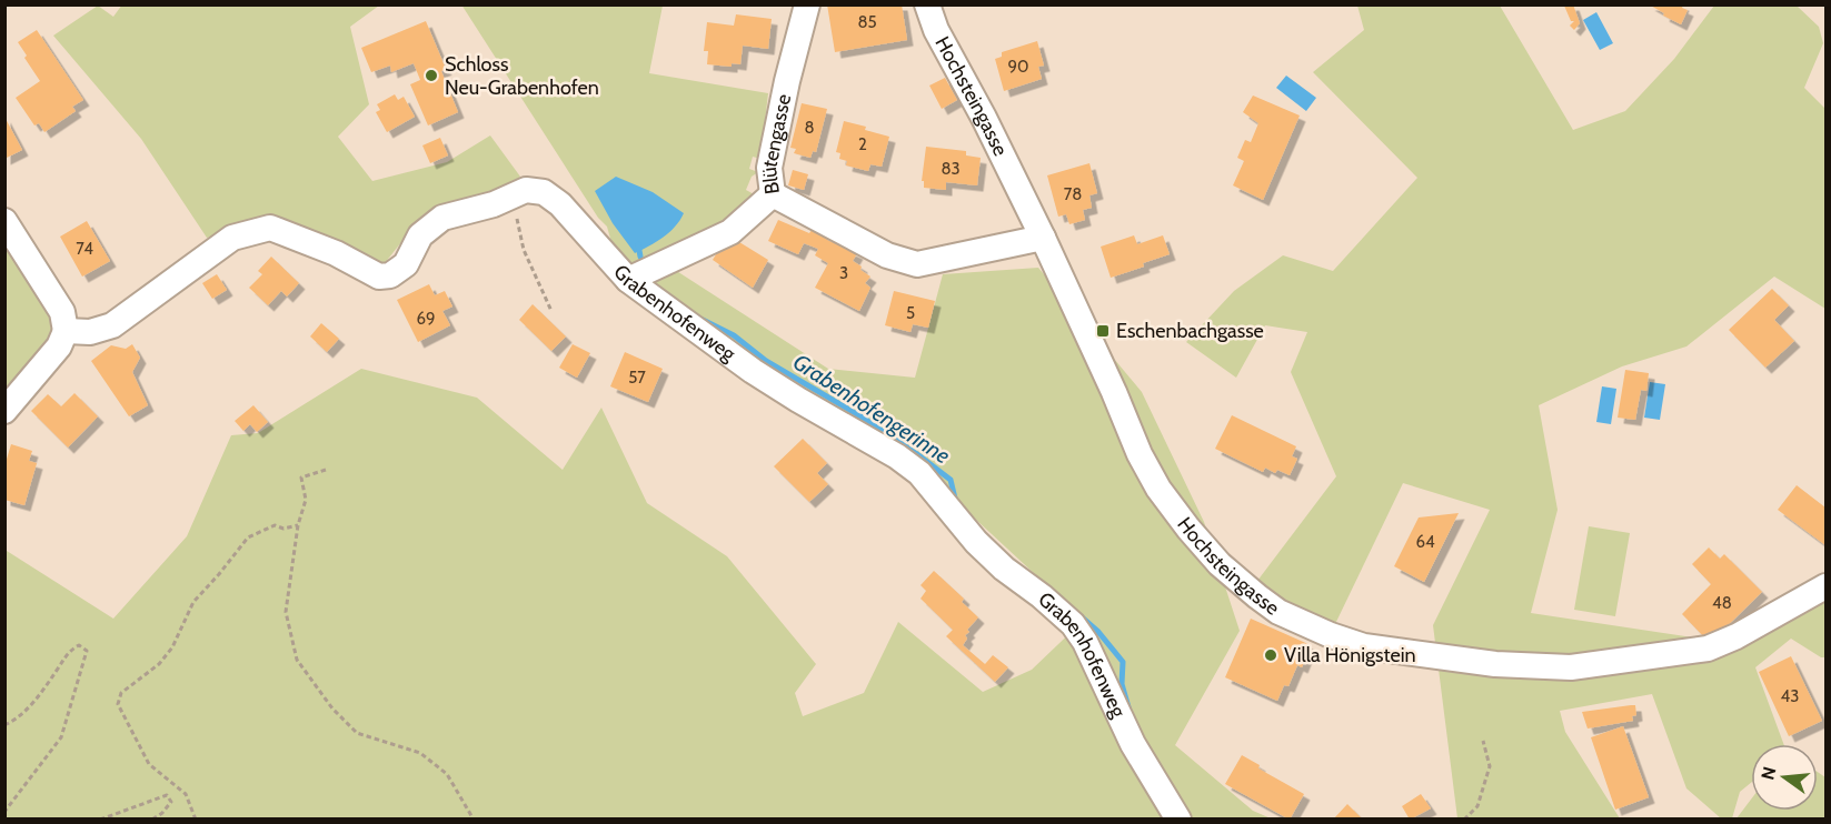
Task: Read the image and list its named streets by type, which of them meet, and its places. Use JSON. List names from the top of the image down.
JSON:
{
  "streets": {
    "street": ["Hochsteingasse", "Blütengasse", "Grabenhofenweg"]
  },
  "crossings": [
    ["Blütengasse", "Grabenhofenweg"]
  ],
  "water": ["Grabenhofengerinne"],
  "places": {
    "other": ["Schloss Neu-Grabenhofen", "Villa Hönigstein"],
    "transit": ["Eschenbachgasse"]
  },
  "house_numbers": [
    "85",
    "90",
    "8",
    "2",
    "83",
    "78",
    "74",
    "3",
    "5",
    "69",
    "57",
    "64",
    "48",
    "43"
  ],
  "north": "left"
}
